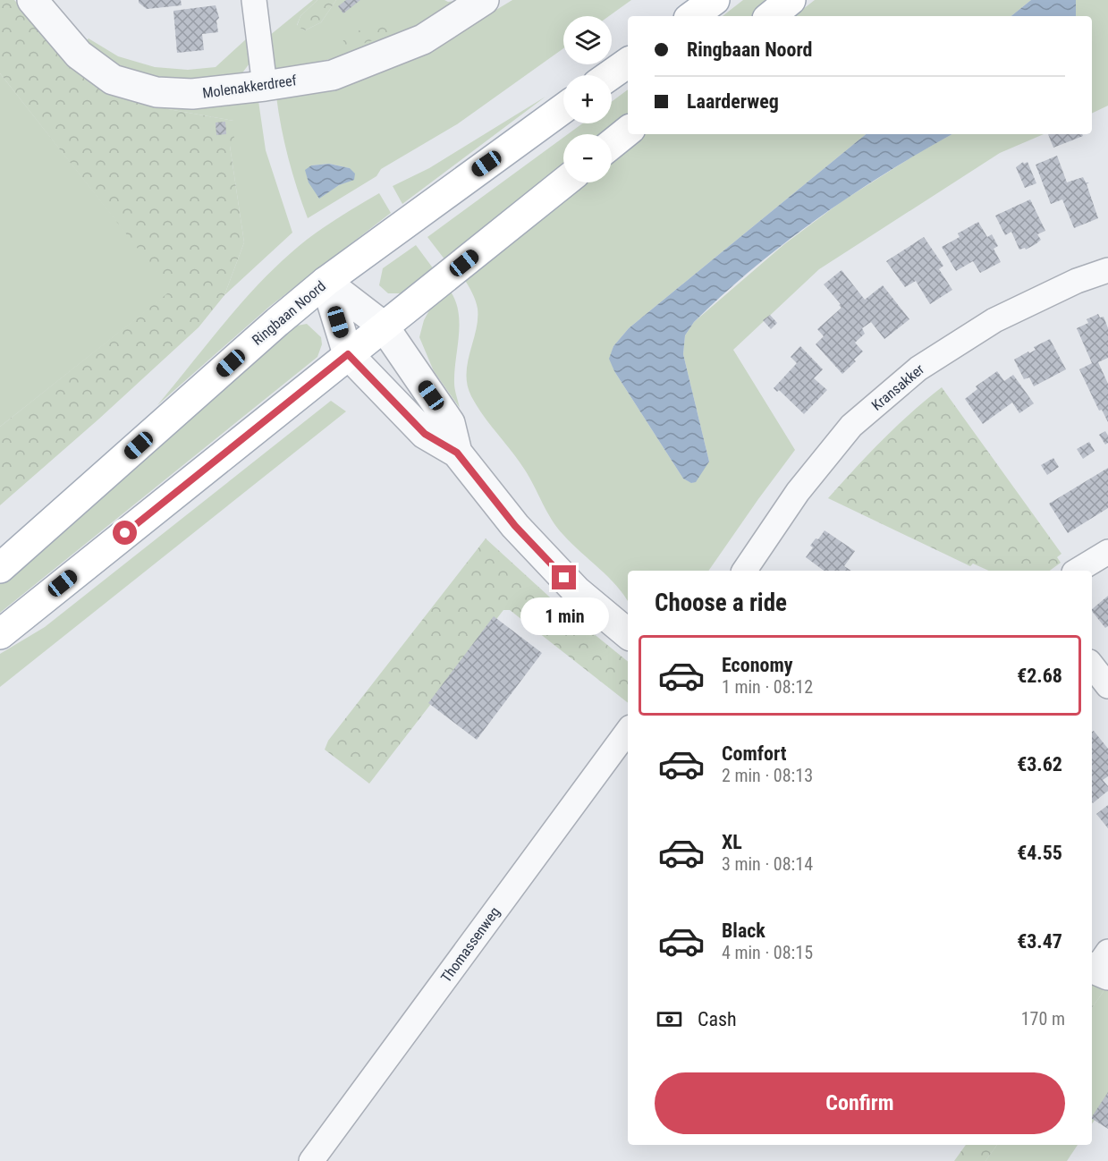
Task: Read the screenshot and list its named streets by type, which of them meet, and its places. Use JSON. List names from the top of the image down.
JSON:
{
  "streets": {
    "main road": ["Ringbaan Noord"],
    "street": ["Molenakkerdreef", "Kransakker", "Thomassenweg"]
  },
  "page": {
    "map_buttons": ["+", "−"],
    "banner": ["Ringbaan Noord", "Laarderweg"],
    "heading": "Choose a ride",
    "bubble": "1 min",
    "list": [
      {
        "name": "Economy",
        "note": "1 min · 08:12",
        "value": "€2.68"
      },
      {
        "name": "Comfort",
        "note": "2 min · 08:13",
        "value": "€3.62"
      },
      {
        "name": "XL",
        "note": "3 min · 08:14",
        "value": "€4.55"
      },
      {
        "name": "Black",
        "note": "4 min · 08:15",
        "value": "€3.47"
      }
    ],
    "pay": ["Cash", "170 m"],
    "buttons": "Confirm"
  }
}
